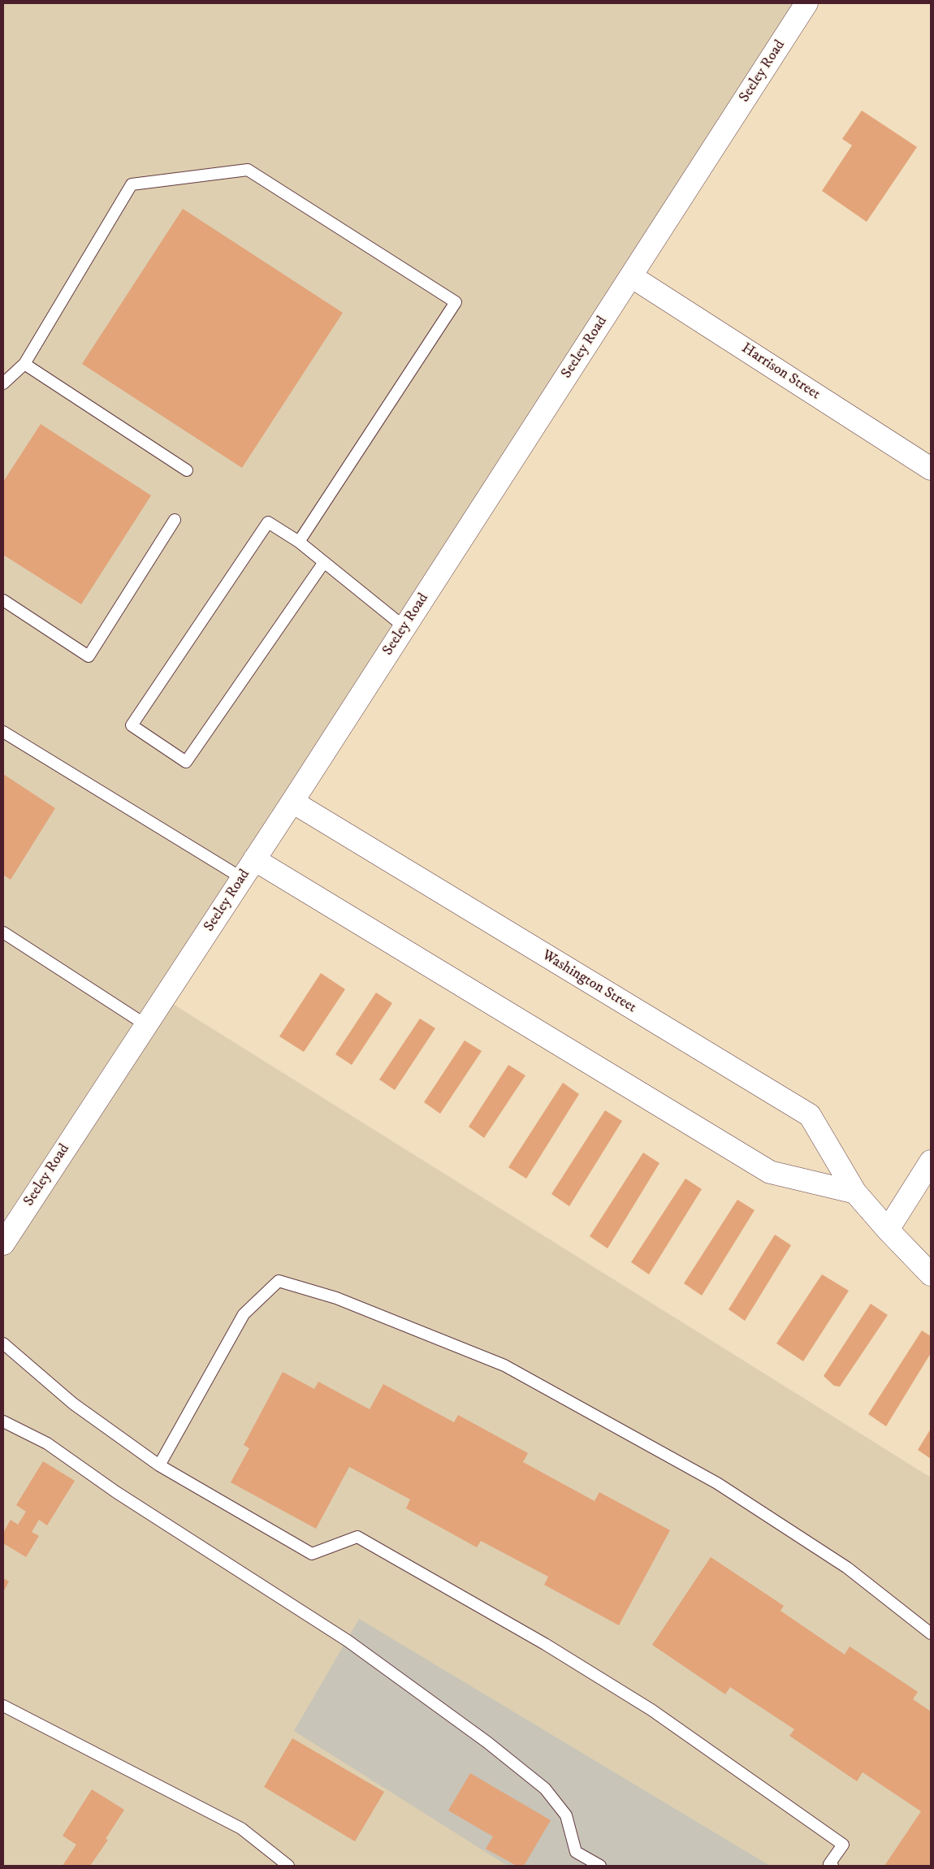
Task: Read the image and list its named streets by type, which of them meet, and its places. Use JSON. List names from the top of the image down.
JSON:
{
  "streets": {
    "street": ["Seeley Road", "Harrison Street", "Washington Street"]
  },
  "crossings": [
    ["Seeley Road", "Harrison Street"],
    ["Seeley Road", "Washington Street"]
  ]
}
